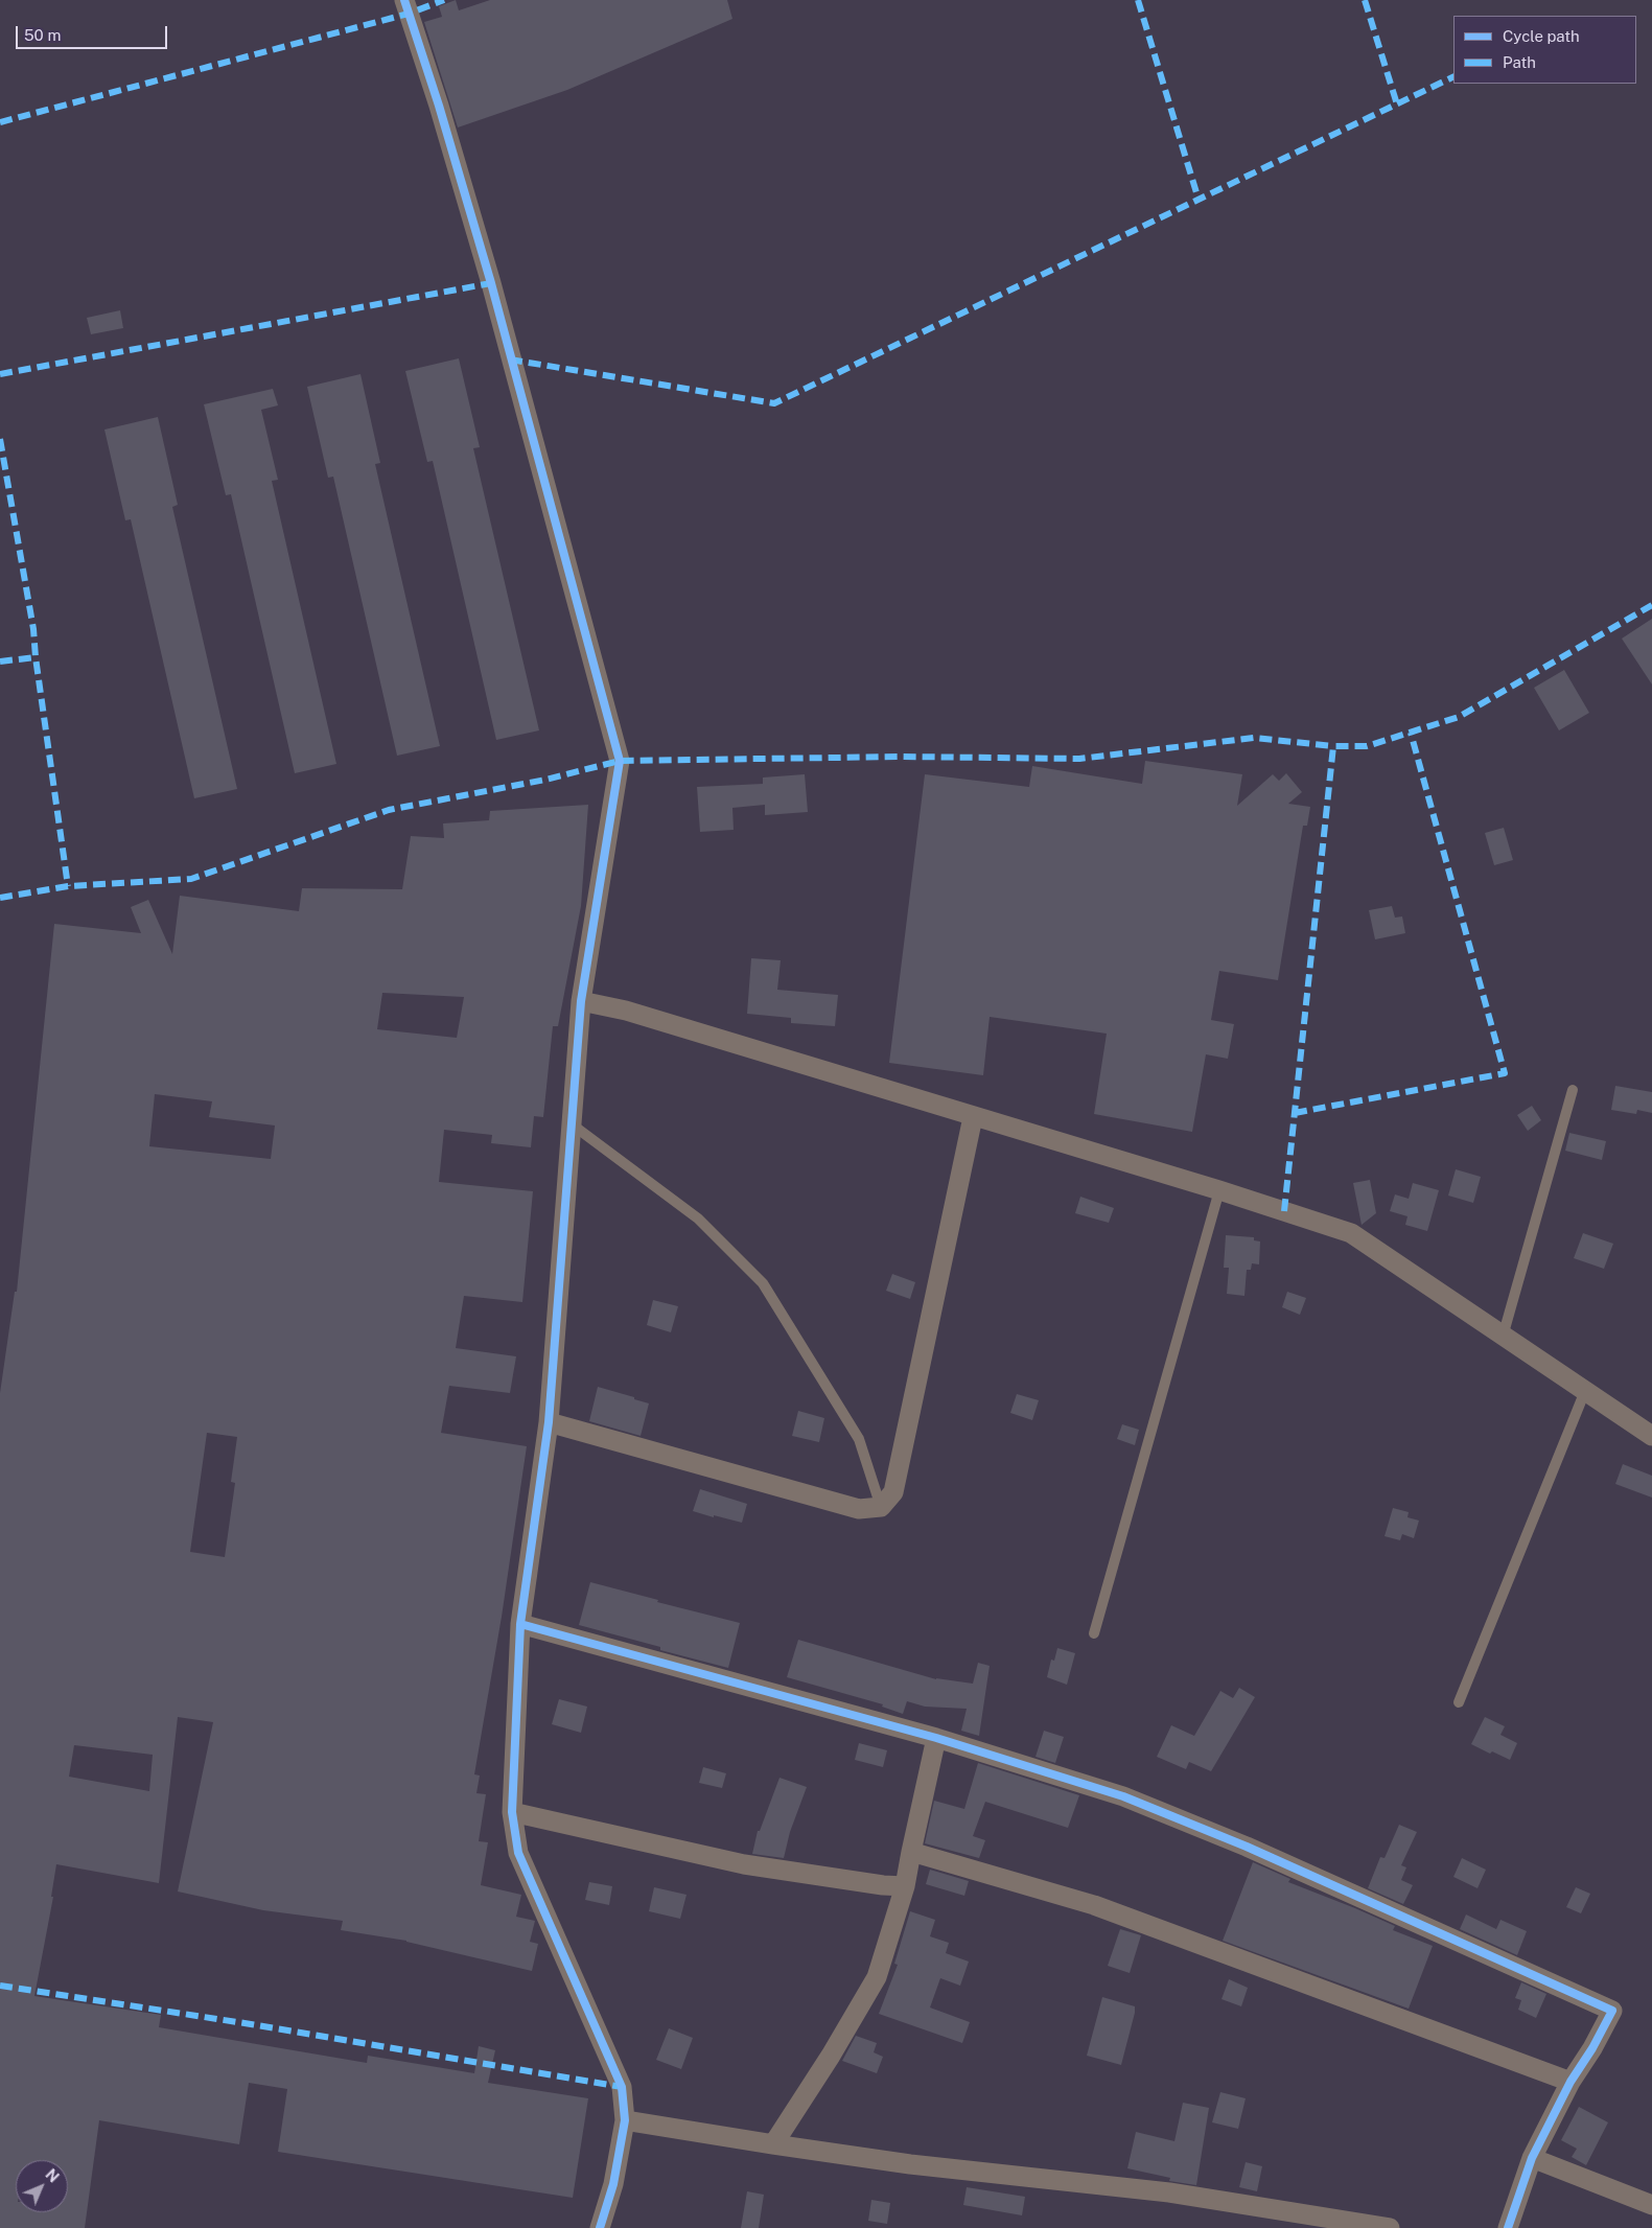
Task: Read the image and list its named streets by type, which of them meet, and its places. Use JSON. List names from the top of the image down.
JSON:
{
  "legend": ["Cycle path", "Path"],
  "scale_bar": "50 m",
  "north": "top right"
}
